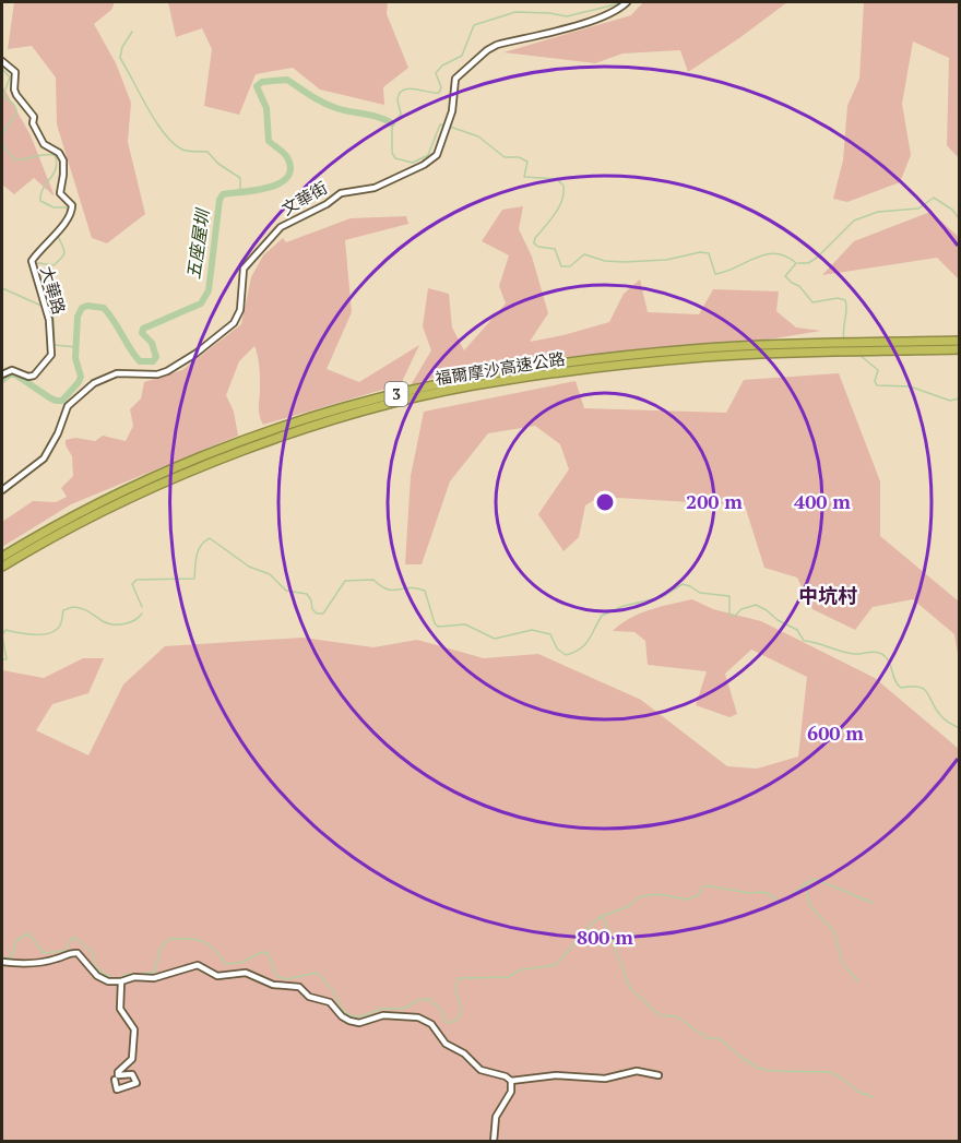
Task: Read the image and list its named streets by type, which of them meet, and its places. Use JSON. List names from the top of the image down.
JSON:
{
  "streets": {
    "highway": ["福爾摩沙高速公路", "3"],
    "street": ["文華街", "大華路"]
  },
  "districts": ["中坑村"],
  "water": ["五座屋圳"],
  "rings": [
    "200 m",
    "400 m",
    "600 m",
    "800 m"
  ]
}
